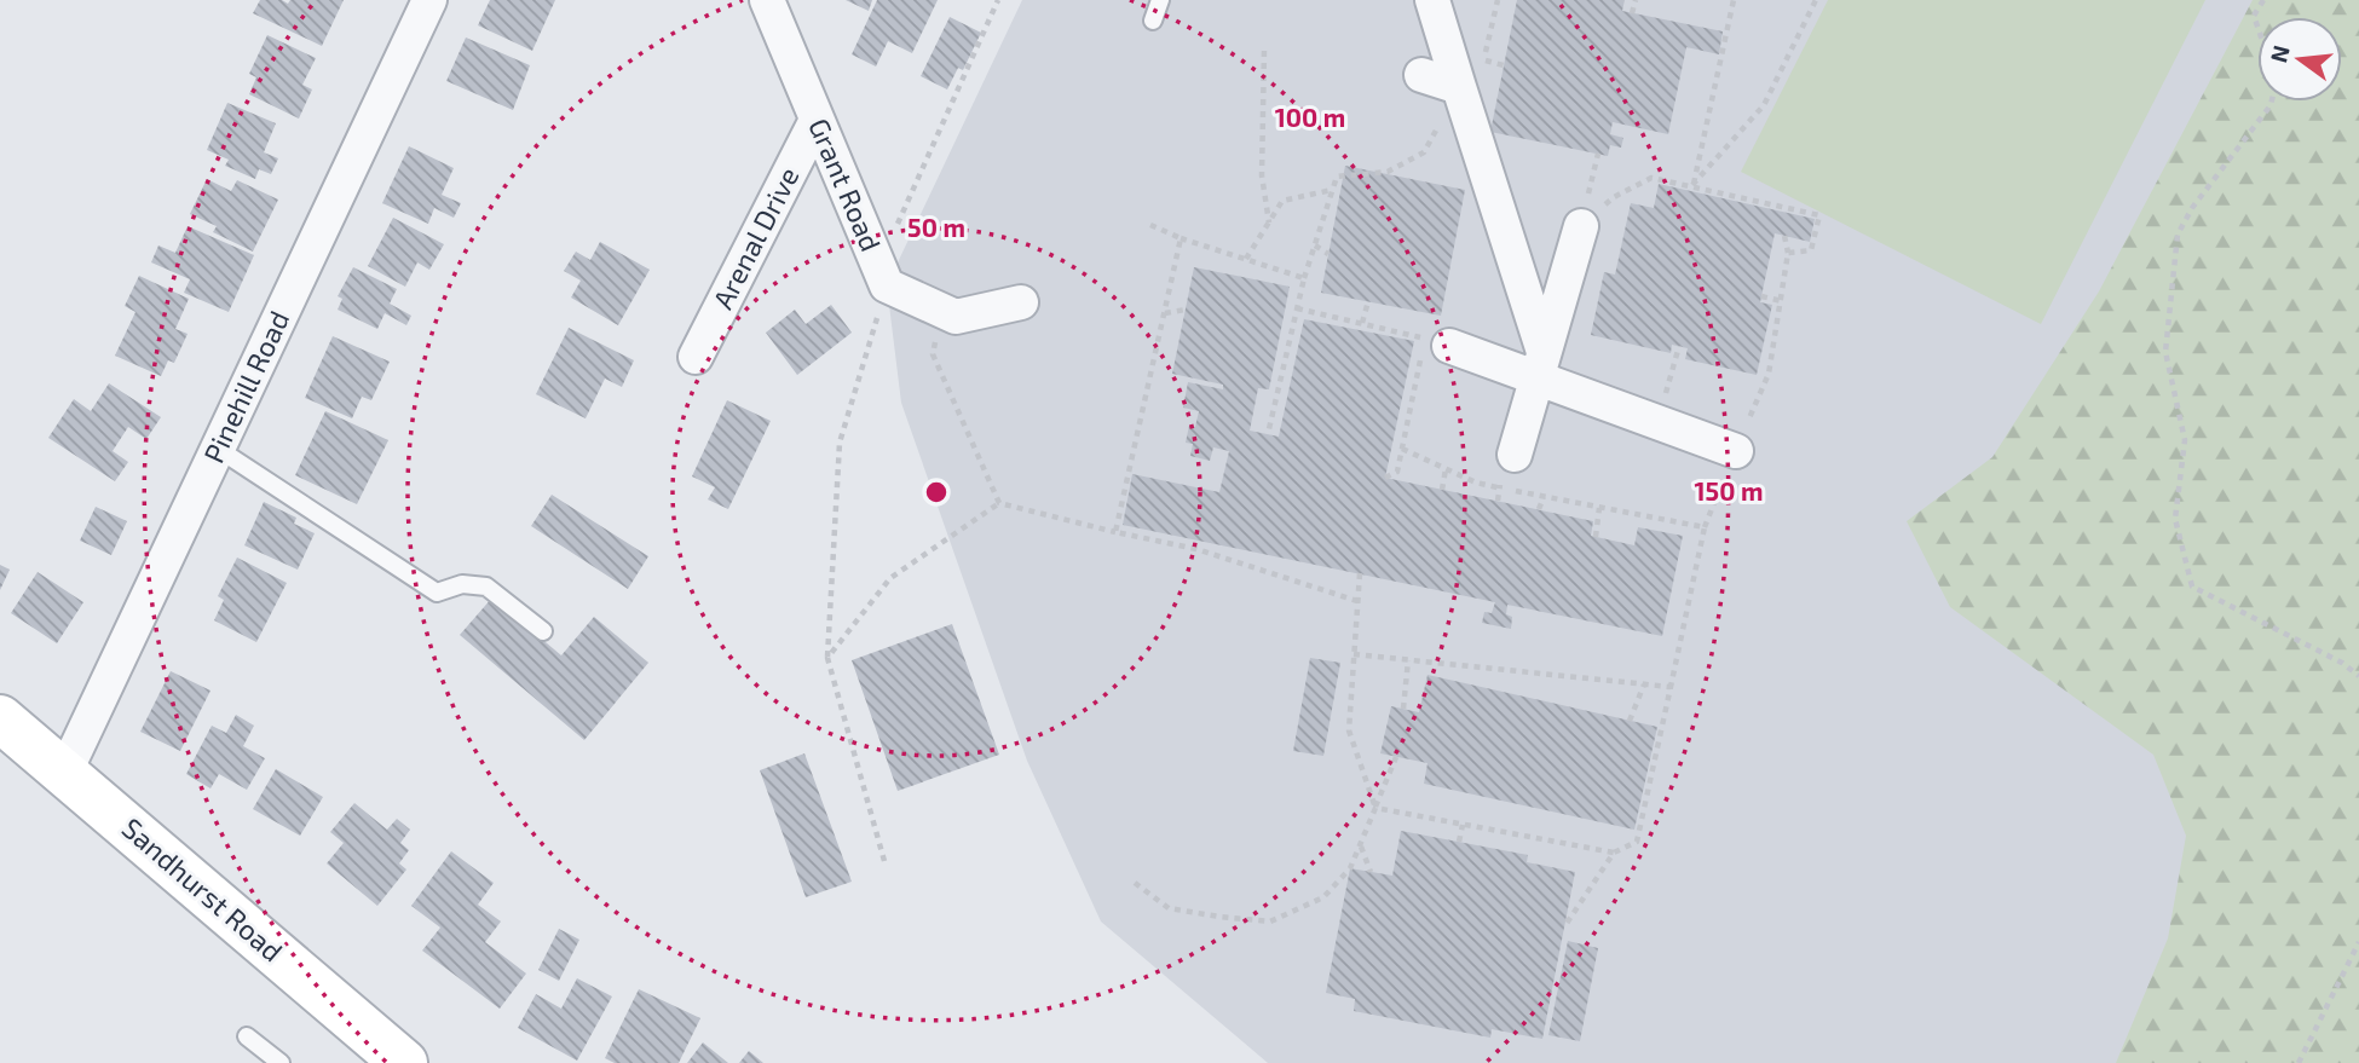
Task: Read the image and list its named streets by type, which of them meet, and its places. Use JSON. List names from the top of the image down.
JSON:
{
  "streets": {
    "street": [
      "Grant Road",
      "Arenal Drive",
      "Pinehill Road",
      "Sandhurst Road"
    ]
  },
  "crossings": [
    ["Grant Road", "Arenal Drive"],
    ["Pinehill Road", "Sandhurst Road"]
  ],
  "north": "left",
  "rings": ["100 m", "50 m", "150 m"]
}
